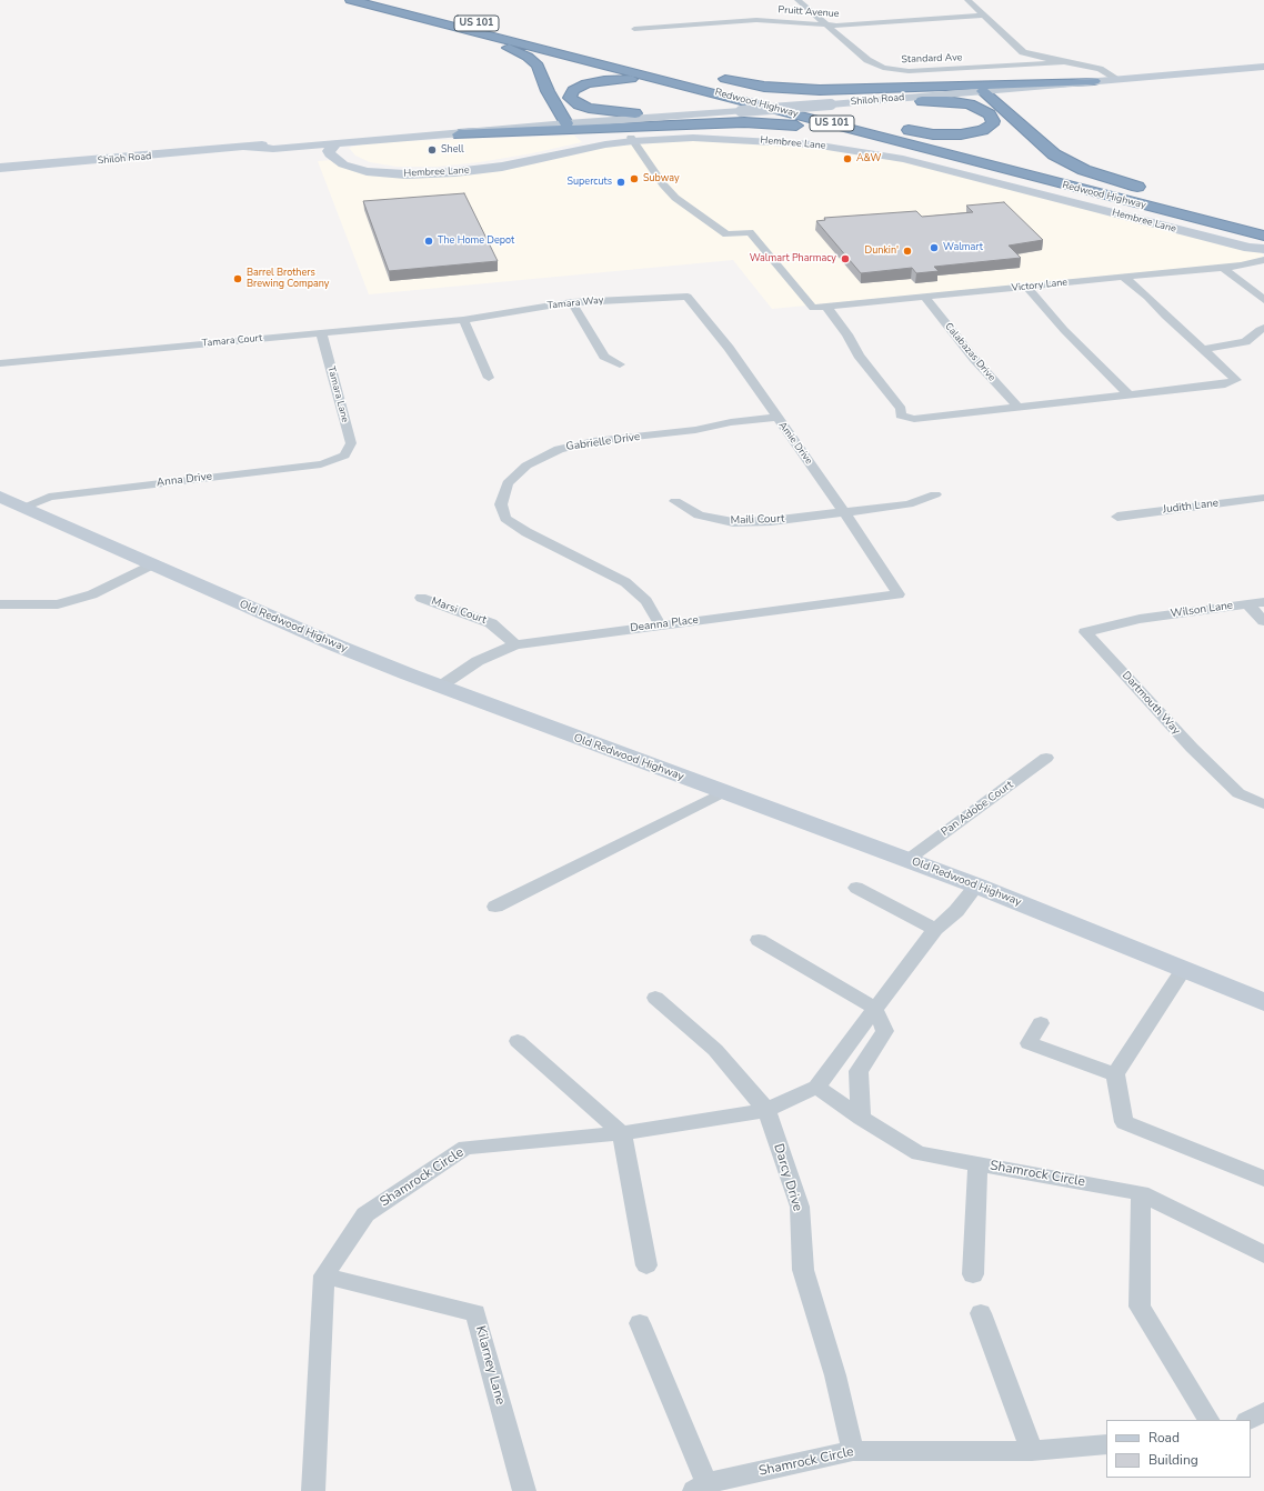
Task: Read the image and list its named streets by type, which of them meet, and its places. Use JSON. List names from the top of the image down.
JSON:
{
  "streets": {
    "highway": ["US 101", "Redwood Highway"],
    "main road": ["Shiloh Road", "Hembree Lane", "Old Redwood Highway"],
    "street": [
      "Pruitt Avenue",
      "Standard Ave",
      "Victory Lane",
      "Tamara Way",
      "Tamara Court",
      "Calabazas Drive",
      "Tamara Lane",
      "Gabrielle Drive",
      "Amie Drive",
      "Anna Drive",
      "Judith Lane",
      "Maili Court",
      "Wilson Lane",
      "Marsi Court",
      "Deanna Place",
      "Dartmouth Way",
      "Pan Adobe Court",
      "Shamrock Circle",
      "Darcy Drive",
      "Kilarney Lane"
    ]
  },
  "crossings": [
    ["Pruitt Avenue", "Standard Ave"],
    ["Shiloh Road", "Redwood Highway"],
    ["Shiloh Road", "Hembree Lane"],
    ["Redwood Highway", "Hembree Lane"],
    ["Redwood Highway", "Victory Lane"],
    ["Hembree Lane", "Victory Lane"],
    ["Victory Lane", "Calabazas Drive"],
    ["Tamara Way", "Tamara Court"],
    ["Tamara Way", "Amie Drive"],
    ["Tamara Court", "Tamara Lane"],
    ["Tamara Lane", "Anna Drive"],
    ["Gabrielle Drive", "Amie Drive"],
    ["Gabrielle Drive", "Deanna Place"],
    ["Amie Drive", "Maili Court"],
    ["Amie Drive", "Deanna Place"],
    ["Anna Drive", "Old Redwood Highway"],
    ["Wilson Lane", "Dartmouth Way"],
    ["Marsi Court", "Deanna Place"],
    ["Deanna Place", "Old Redwood Highway"],
    ["Old Redwood Highway", "Pan Adobe Court"],
    ["Old Redwood Highway", "Shamrock Circle"],
    ["Shamrock Circle", "Darcy Drive"],
    ["Shamrock Circle", "Kilarney Lane"]
  ],
  "places": [
    "Shell",
    "A&W",
    "Subway",
    "Supercuts",
    "The Home Depot",
    "Walmart",
    "Dunkin'",
    "Walmart Pharmacy",
    "Barrel Brothers Brewing Company"
  ],
  "legend": ["Road", "Building"]
}
